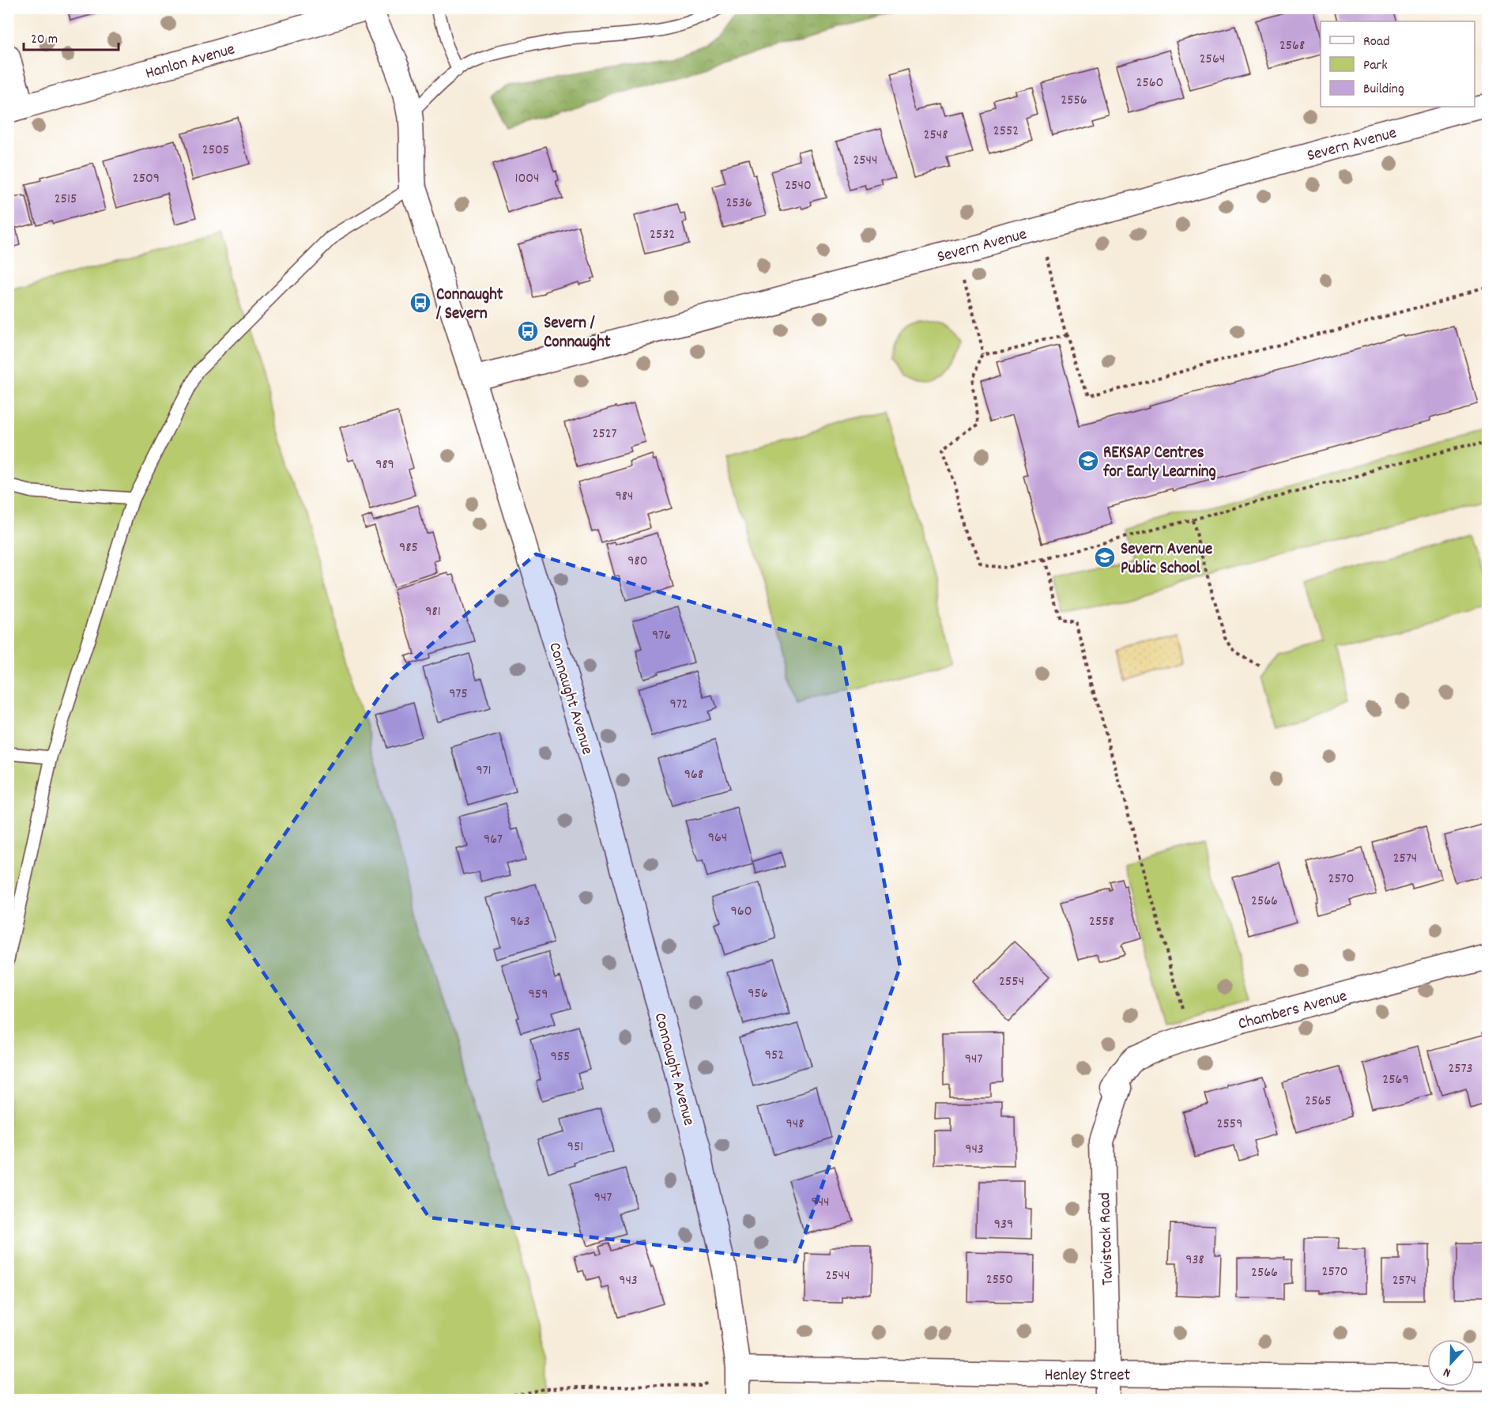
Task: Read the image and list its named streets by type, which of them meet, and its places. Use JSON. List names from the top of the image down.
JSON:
{
  "streets": {
    "street": [
      "Hanlon Avenue",
      "Severn Avenue",
      "Connaught Avenue",
      "Chambers Avenue",
      "Tavistock Road",
      "Henley Street"
    ]
  },
  "crossings": [
    ["Hanlon Avenue", "Connaught Avenue"],
    ["Severn Avenue", "Connaught Avenue"],
    ["Connaught Avenue", "Henley Street"],
    ["Chambers Avenue", "Tavistock Road"],
    ["Tavistock Road", "Henley Street"]
  ],
  "places": {
    "bus stop": ["Connaught / Severn", "Severn / Connaught"],
    "school or university": ["REKSAP Centres for Early Learning", "Severn Avenue Public School"]
  },
  "house_numbers": [
    "2568",
    "2564",
    "2560",
    "2556",
    "2552",
    "2548",
    "2505",
    "2544",
    "2509",
    "1004",
    "2540",
    "2515",
    "2536",
    "2532",
    "2527",
    "989",
    "984",
    "985",
    "980",
    "981",
    "976",
    "975",
    "972",
    "971",
    "968",
    "964",
    "967",
    "2574",
    "2570",
    "2566",
    "960",
    "963",
    "2558",
    "2554",
    "956",
    "959",
    "952",
    "955",
    "947",
    "2573",
    "2569",
    "2565",
    "948",
    "2559",
    "951",
    "943",
    "947",
    "944",
    "939",
    "938",
    "2570",
    "2566",
    "2544",
    "2550",
    "943",
    "2574"
  ],
  "legend": ["Road", "Park", "Building"],
  "scale_bar": "20 m",
  "north": "bottom"
}
